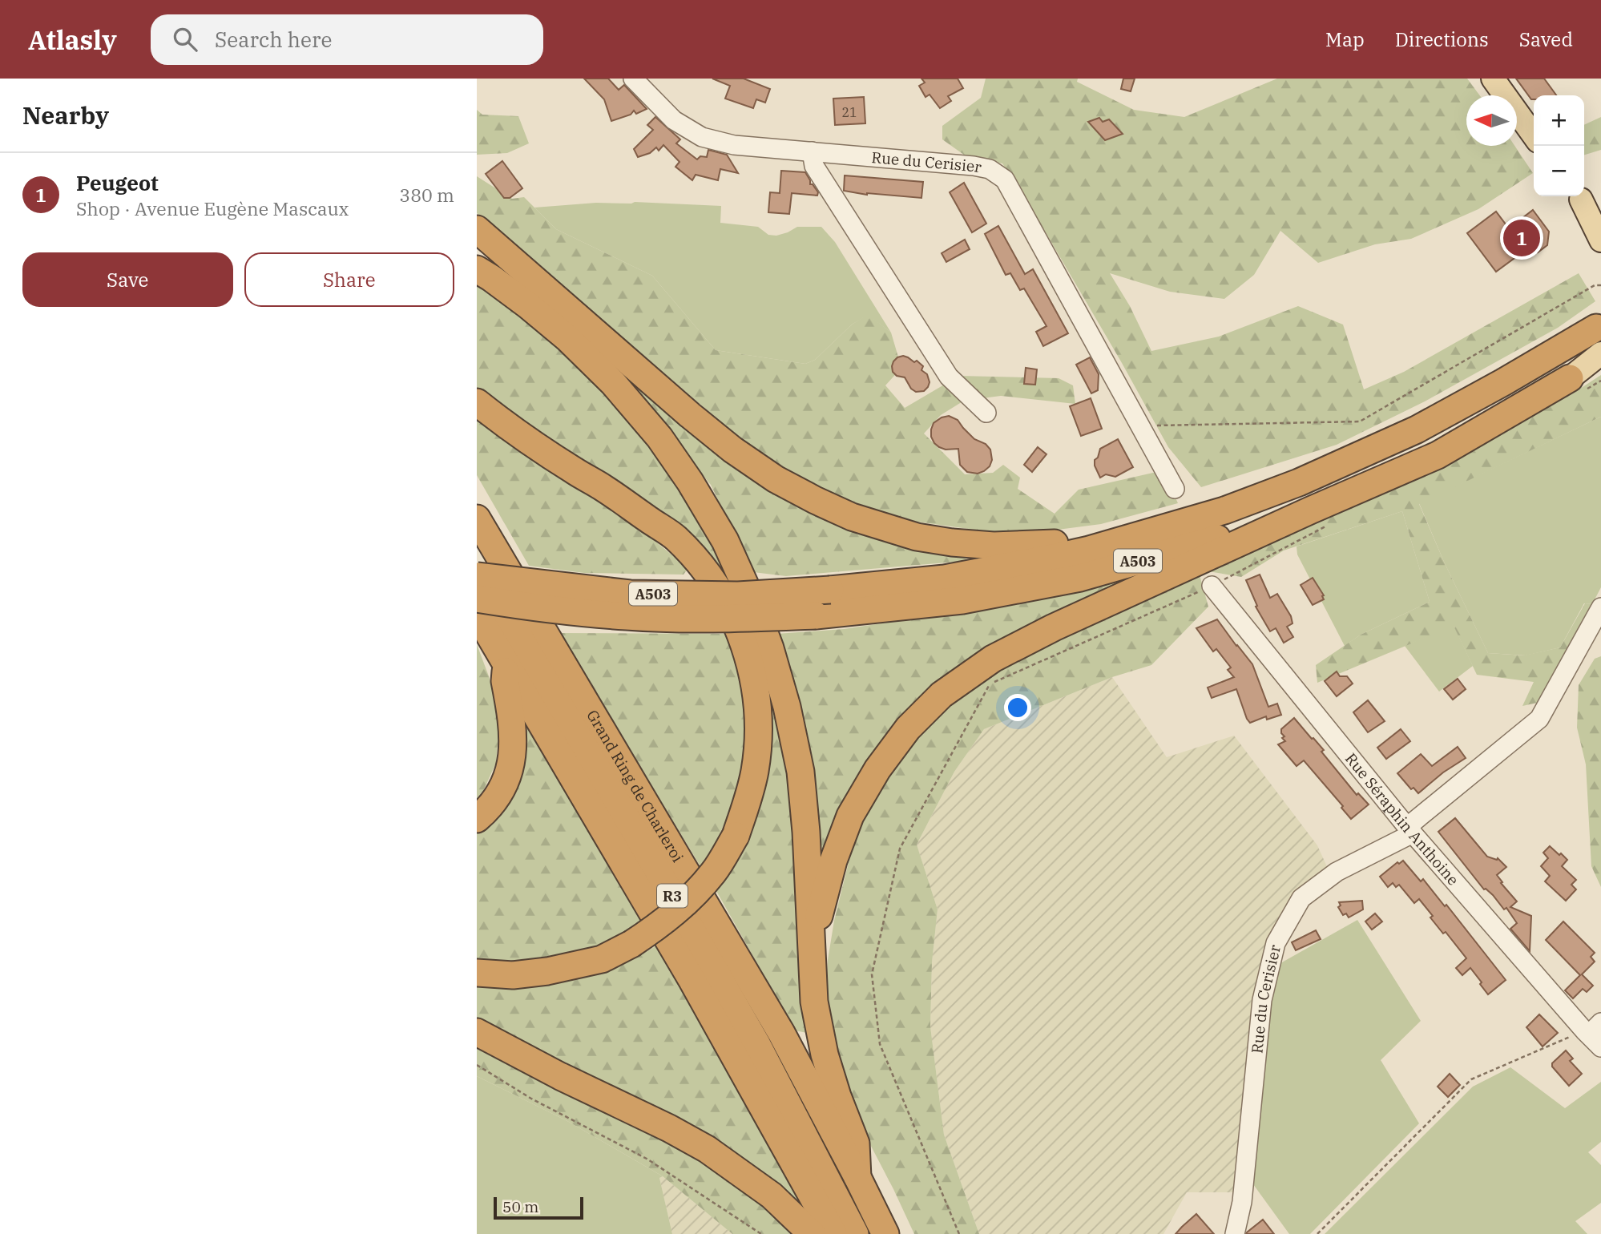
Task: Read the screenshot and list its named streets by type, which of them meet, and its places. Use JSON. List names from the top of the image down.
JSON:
{
  "streets": {
    "highway": ["A503", "Grand Ring de Charleroi", "R3"],
    "street": ["Rue du Cerisier", "Rue Séraphin Anthoine"]
  },
  "crossings": [
    ["Rue du Cerisier", "Rue Séraphin Anthoine"]
  ],
  "house_numbers": ["21"],
  "scale_bar": "50 m",
  "north": "left",
  "page": {
    "header": "Atlasly",
    "search": "Search here",
    "nav": ["Map", "Directions", "Saved"],
    "heading": "Nearby",
    "map_buttons": ["+", "−"],
    "list": [
      {
        "mark": "1",
        "name": "Peugeot",
        "note": "Shop · Avenue Eugène Mascaux",
        "value": "380 m"
      }
    ],
    "pins": "1",
    "buttons": ["Save", "Share"],
    "scale": "50 m"
  }
}
